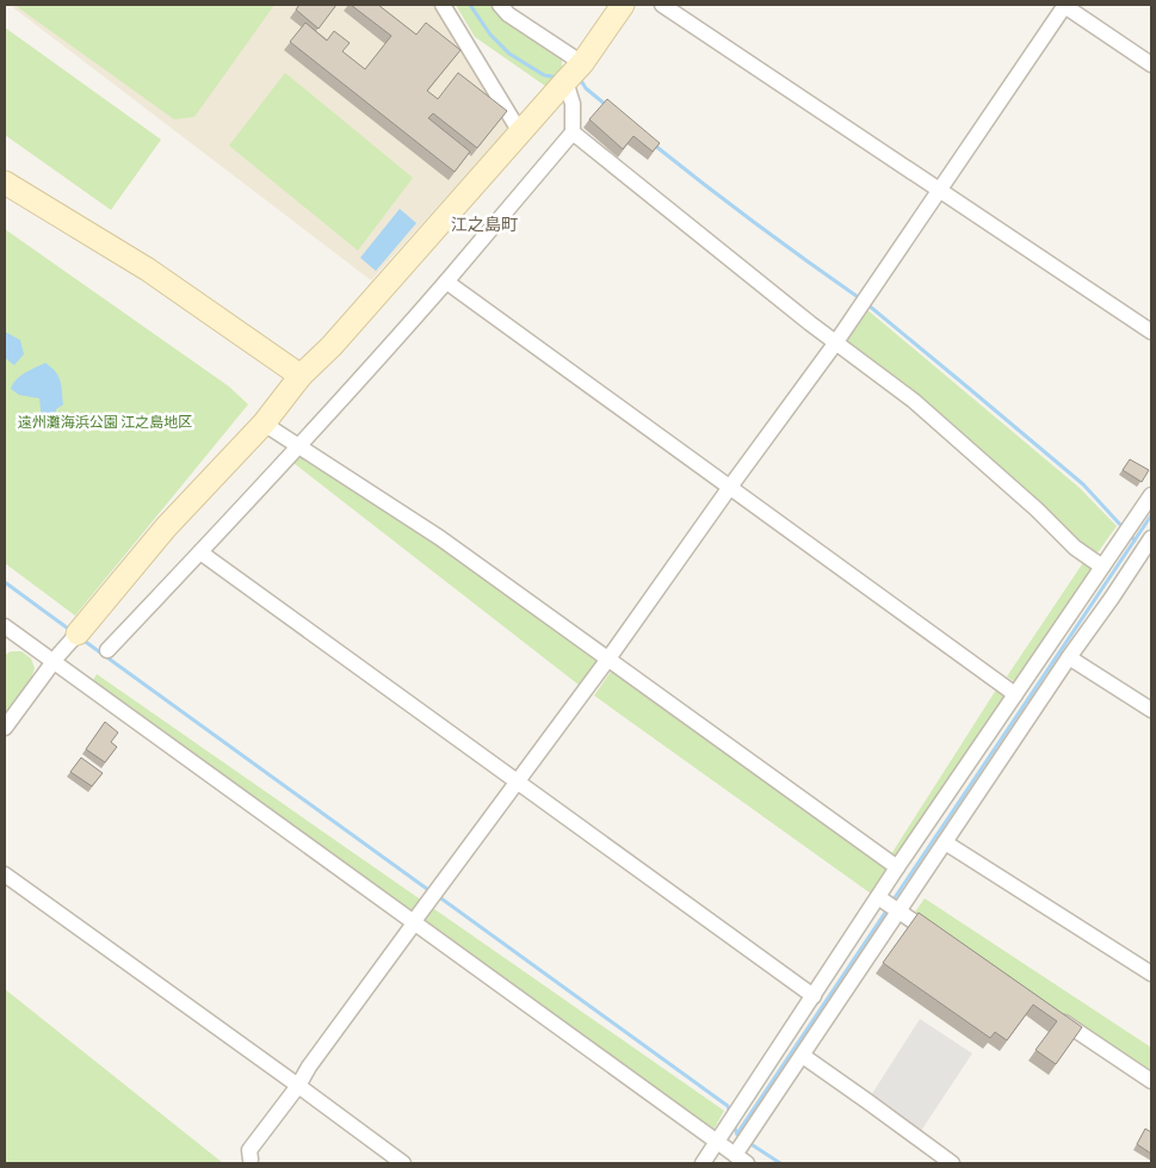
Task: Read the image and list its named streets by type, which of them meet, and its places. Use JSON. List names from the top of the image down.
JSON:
{
  "districts": ["江之島町"],
  "parks": ["遠州灘海浜公園 江之島地区"]
}
